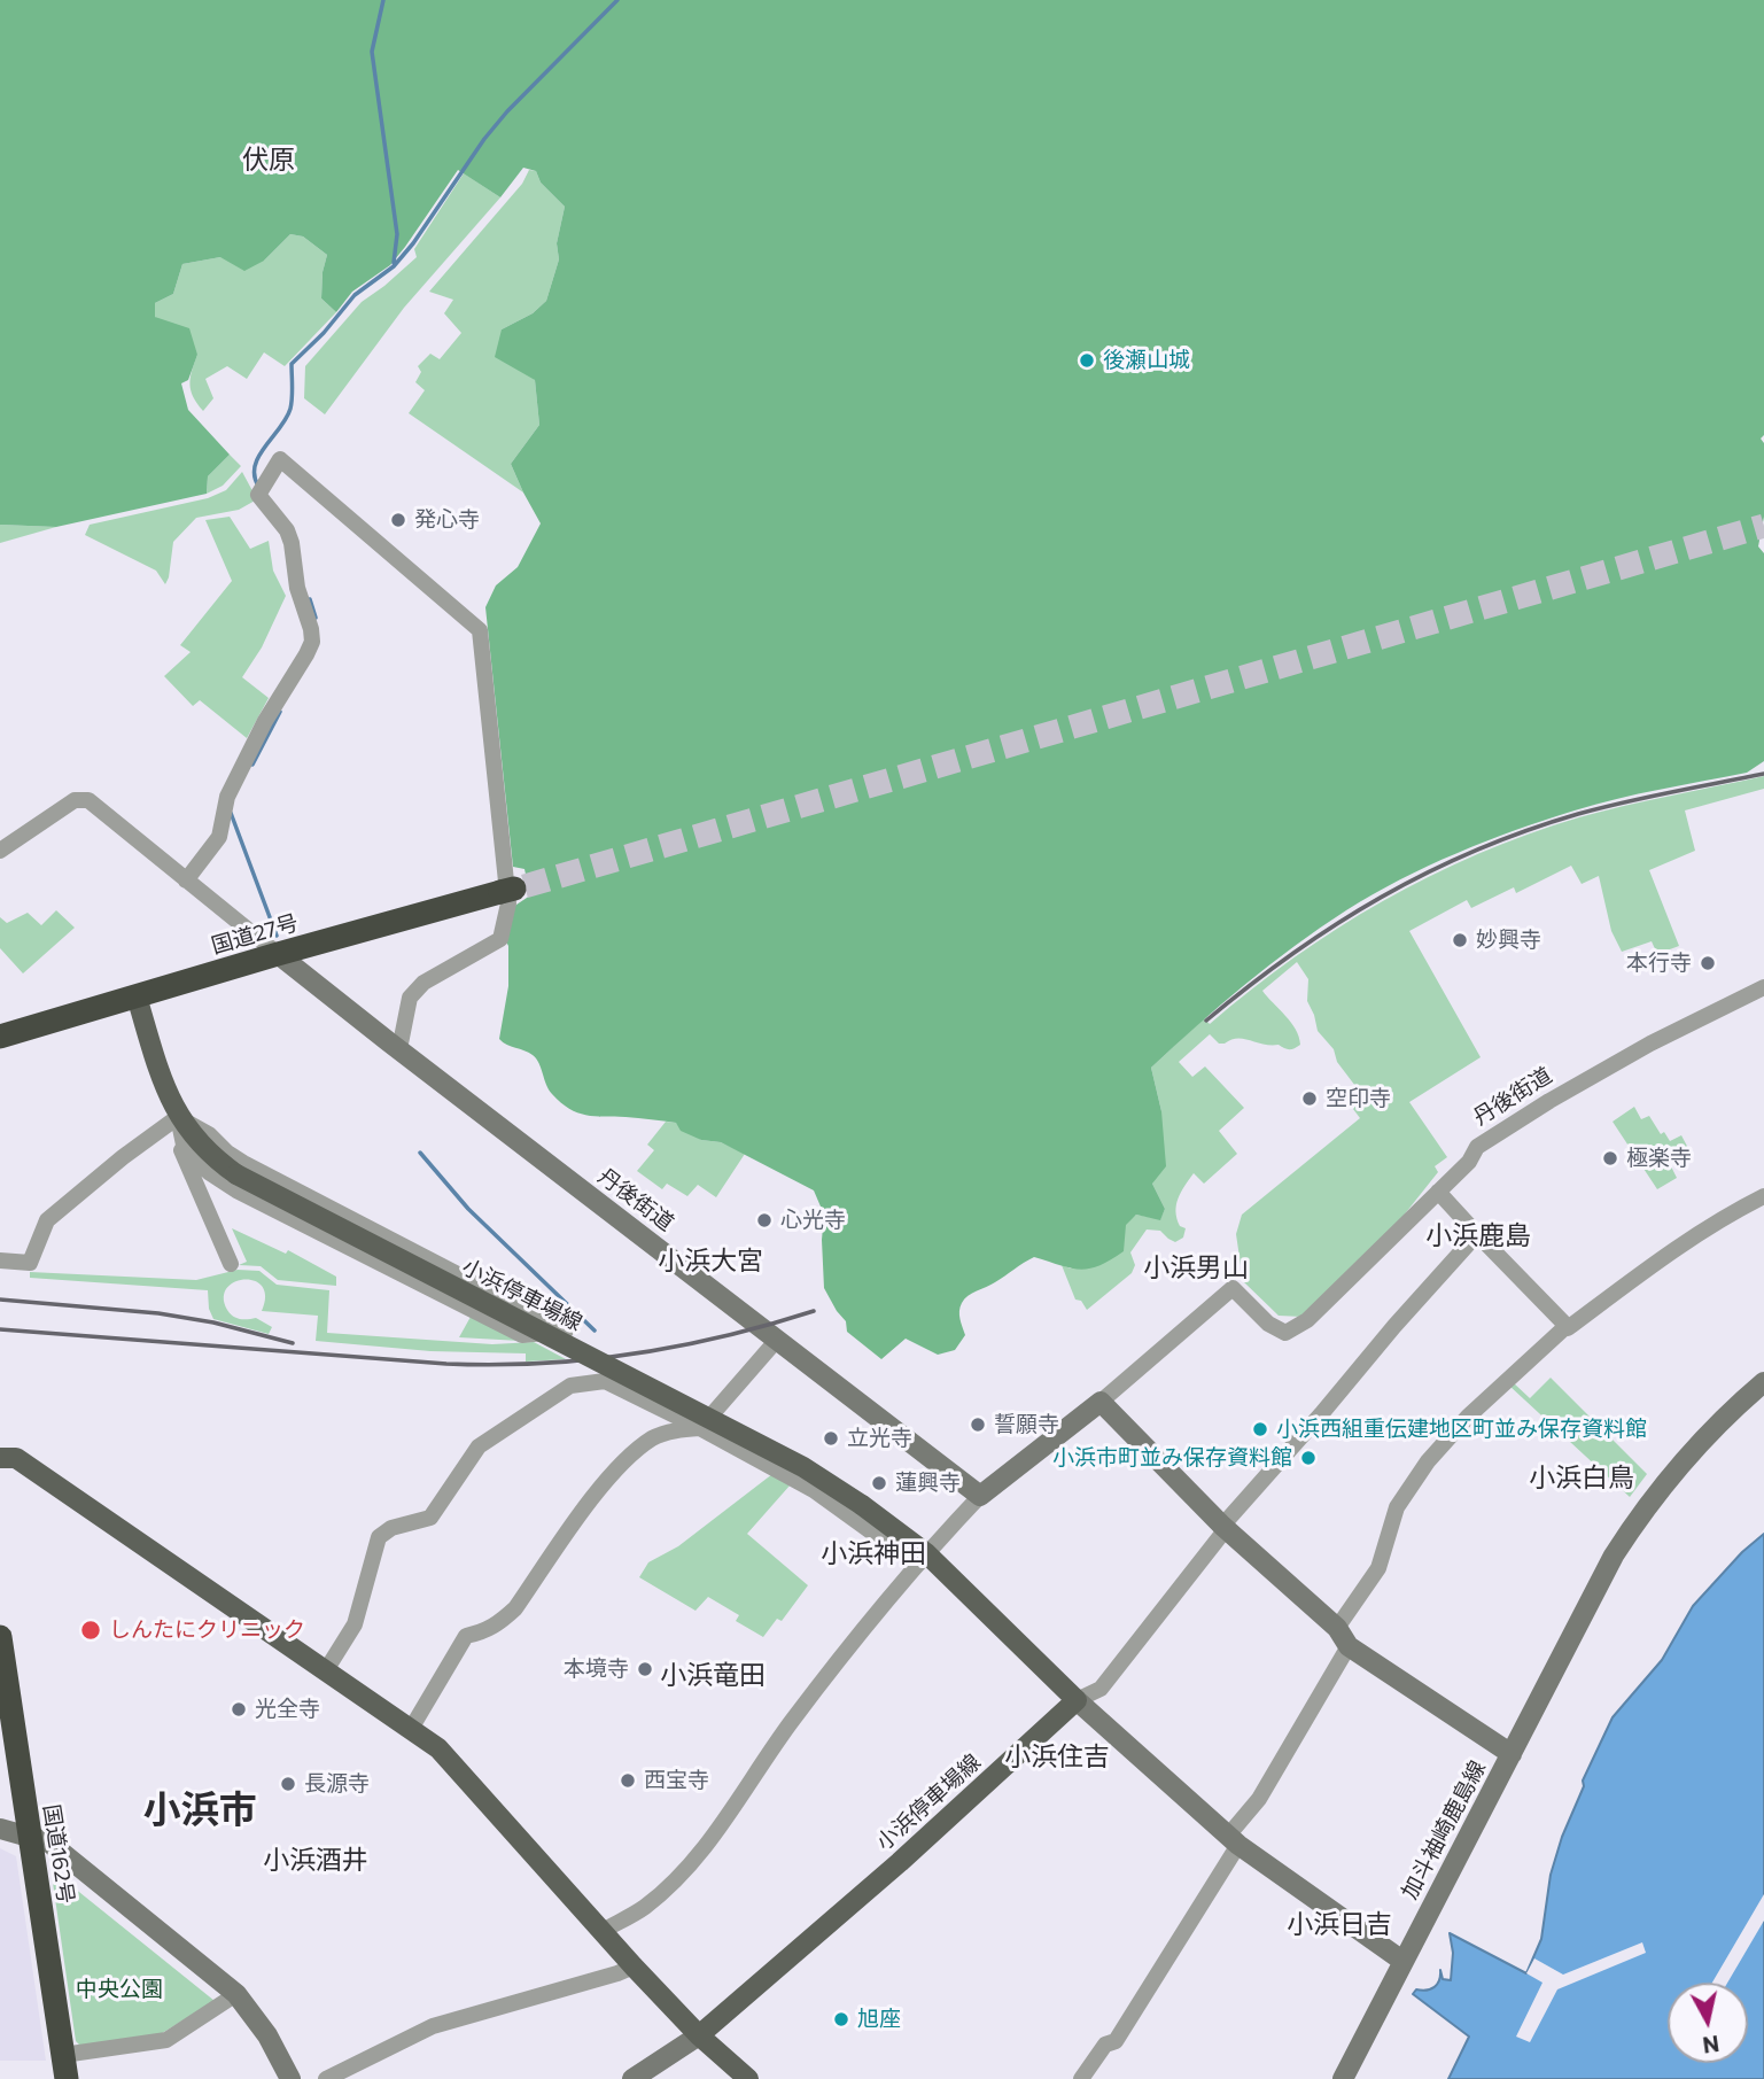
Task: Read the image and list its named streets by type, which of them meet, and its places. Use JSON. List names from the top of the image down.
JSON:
{
  "streets": {
    "highway": ["国道27号", "国道162号"],
    "main road": ["小浜停車場線"],
    "street": ["丹後街道", "加斗袖崎鹿島線"]
  },
  "crossings": [
    ["国道27号", "丹後街道"],
    ["国道27号", "小浜停車場線"]
  ],
  "districts": [
    "伏原",
    "小浜鹿島",
    "小浜大宮",
    "小浜男山",
    "小浜白鳥",
    "小浜神田",
    "小浜竜田",
    "小浜住吉",
    "小浜市",
    "小浜酒井",
    "小浜日吉"
  ],
  "parks": ["中央公園"],
  "places": [
    "後瀬山城",
    "発心寺",
    "妙興寺",
    "本行寺",
    "空印寺",
    "極楽寺",
    "心光寺",
    "誓願寺",
    "小浜西組重伝建地区町並み保存資料館",
    "立光寺",
    "小浜市町並み保存資料館",
    "蓮興寺",
    "しんたにクリニック",
    "本境寺",
    "光全寺",
    "西宝寺",
    "長源寺",
    "旭座"
  ],
  "north": "bottom"
}
